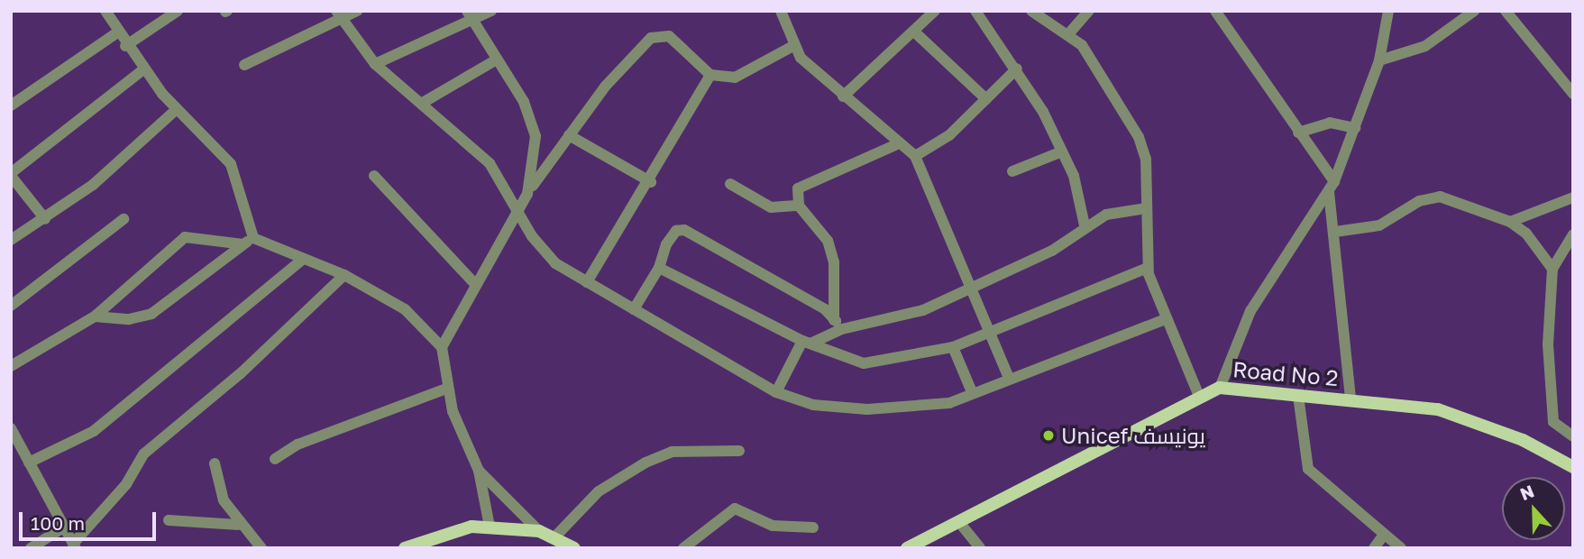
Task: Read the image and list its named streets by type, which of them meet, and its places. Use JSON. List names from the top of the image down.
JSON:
{
  "streets": {
    "main road": ["Road No 2"]
  },
  "places": ["Unicef يونيسف"],
  "scale_bar": "100 m",
  "north": "top"
}
